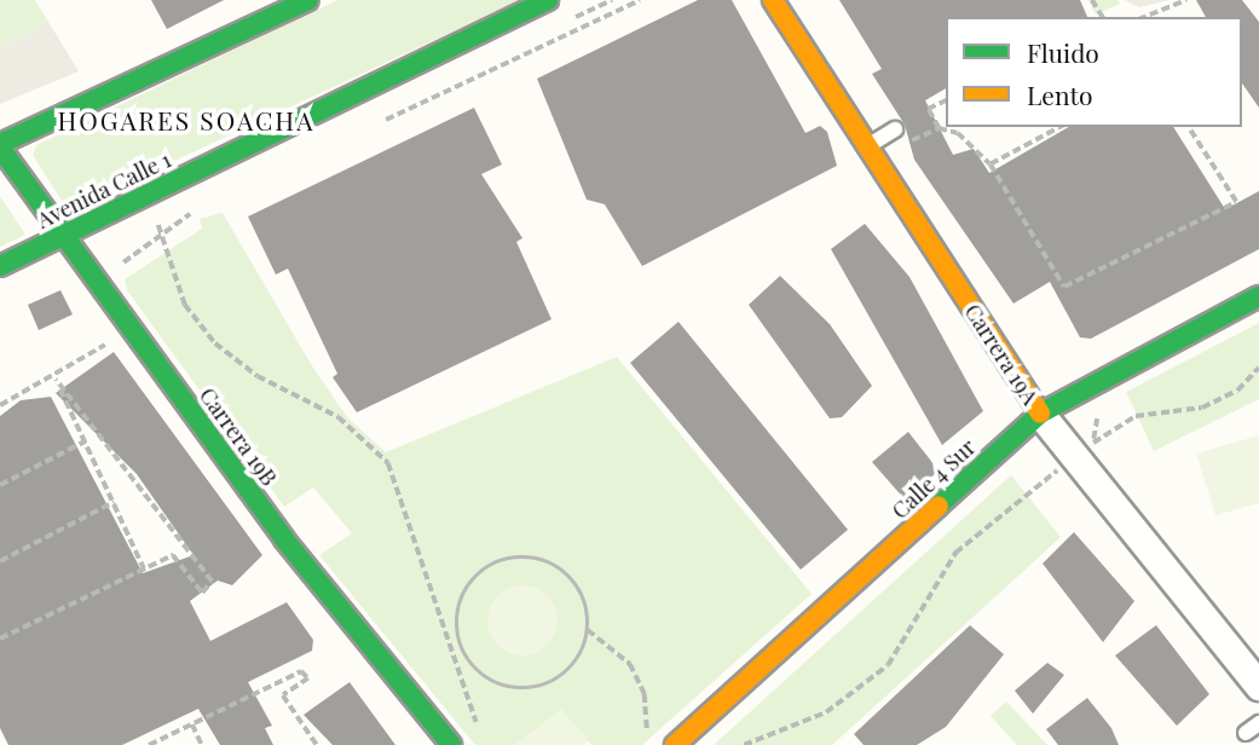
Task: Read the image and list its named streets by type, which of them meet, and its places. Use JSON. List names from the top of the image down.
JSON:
{
  "streets": {
    "main road": [
      "Avenida Calle 1",
      "Carrera 19A",
      "Carrera 19B",
      "Calle 4 Sur"
    ]
  },
  "crossings": [
    ["Avenida Calle 1", "Carrera 19B"],
    ["Carrera 19A", "Calle 4 Sur"]
  ],
  "districts": ["HOGARES SOACHA"],
  "legend": ["Fluido", "Lento"]
}
